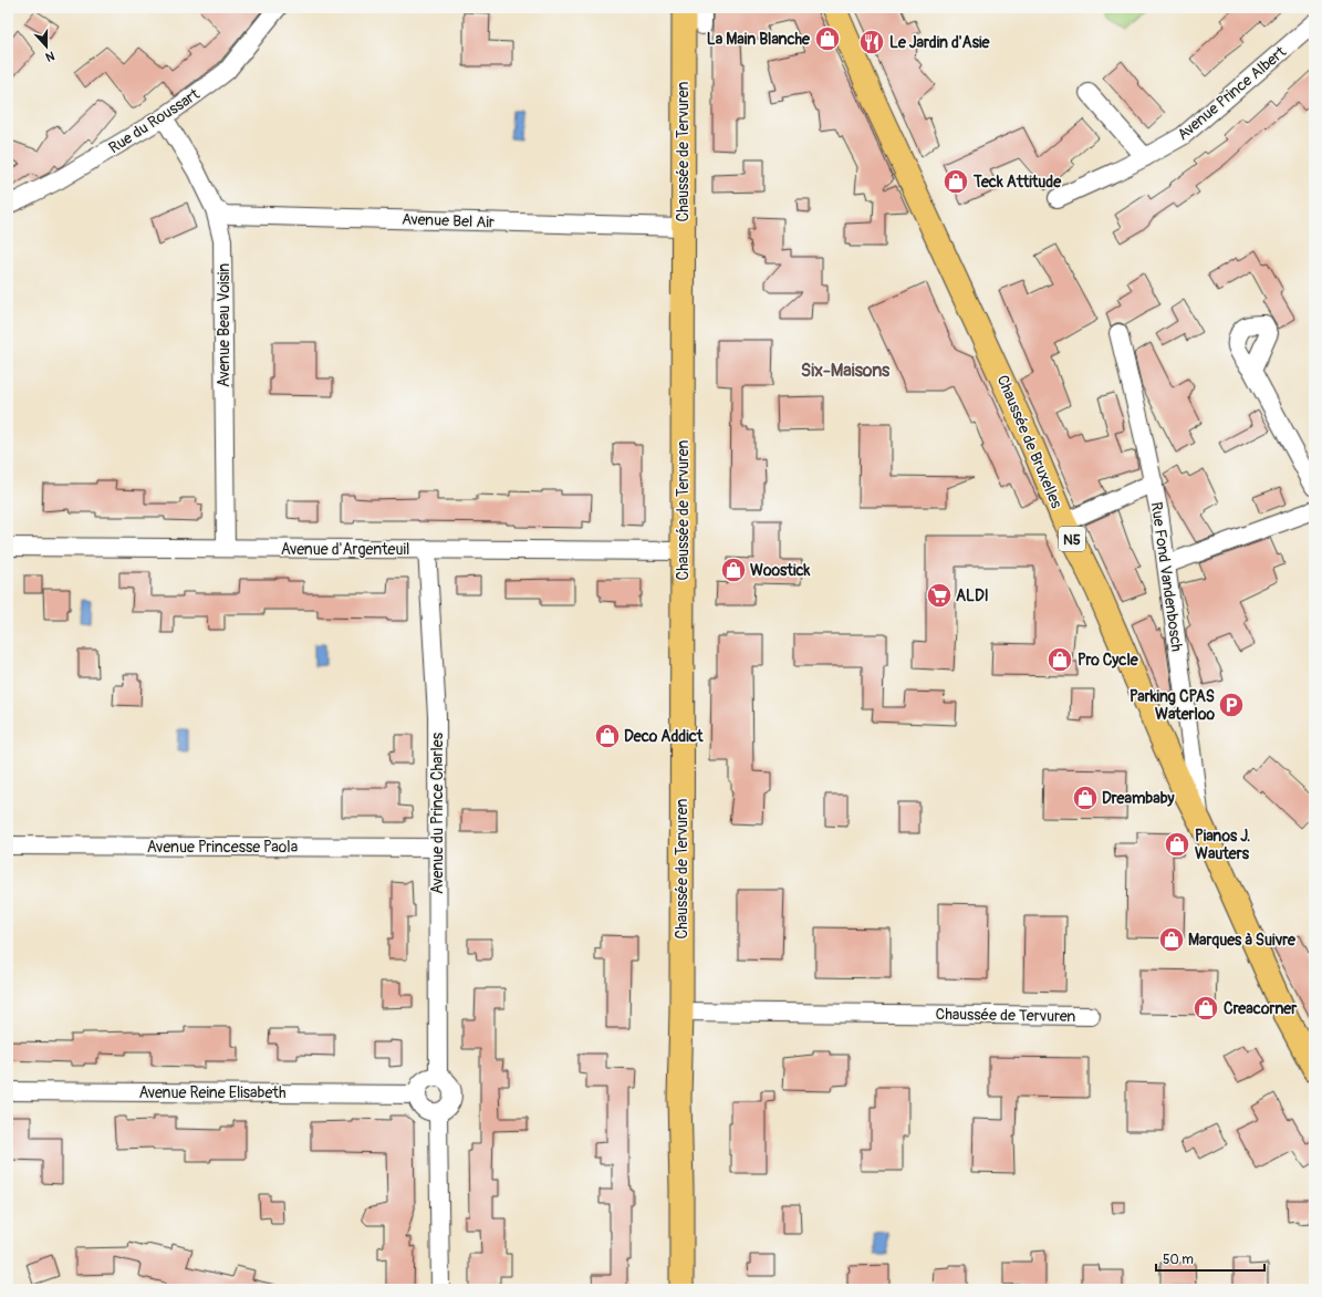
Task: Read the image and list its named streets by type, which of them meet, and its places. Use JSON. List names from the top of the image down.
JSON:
{
  "streets": {
    "main road": ["Chaussée de Tervuren", "Chaussée de Bruxelles", "N5"],
    "street": [
      "Avenue Prince Albert",
      "Rue du Roussart",
      "Avenue Bel Air",
      "Avenue Beau Voisin",
      "Avenue d'Argenteuil",
      "Rue Fond Vandenbosch",
      "Avenue du Prince Charles",
      "Avenue Princesse Paola",
      "Avenue Reine Elisabeth"
    ]
  },
  "crossings": [
    ["Rue du Roussart", "Avenue Beau Voisin"],
    ["Chaussée de Tervuren", "Avenue Bel Air"],
    ["Chaussée de Tervuren", "Avenue d'Argenteuil"],
    ["Avenue Bel Air", "Avenue Beau Voisin"],
    ["Avenue Beau Voisin", "Avenue d'Argenteuil"],
    ["Chaussée de Bruxelles", "Rue Fond Vandenbosch"],
    ["Avenue d'Argenteuil", "Avenue du Prince Charles"],
    ["Avenue du Prince Charles", "Avenue Princesse Paola"],
    ["Avenue du Prince Charles", "Avenue Reine Elisabeth"]
  ],
  "districts": ["Six-Maisons"],
  "places": {
    "shop": [
      "La Main Blanche",
      "Teck Attitude",
      "Woostick",
      "Pro Cycle",
      "Deco Addict",
      "Dreambaby",
      "Pianos J. Wauters",
      "Marques à Suivre",
      "Creacorner"
    ],
    "restaurant": ["Le Jardin d'Asie"],
    "supermarket": ["ALDI"],
    "parking": ["Parking CPAS Waterloo"]
  },
  "scale_bar": "50 m",
  "north": "bottom"
}
